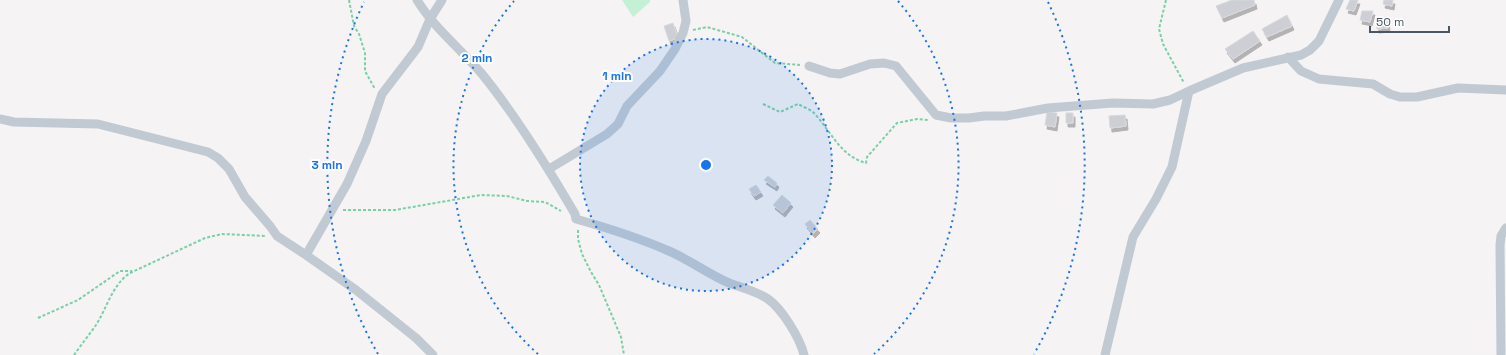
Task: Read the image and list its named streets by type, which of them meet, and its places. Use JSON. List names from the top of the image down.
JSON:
{
  "scale_bar": "50 m",
  "rings": ["2 min", "1 min", "3 min"]
}
